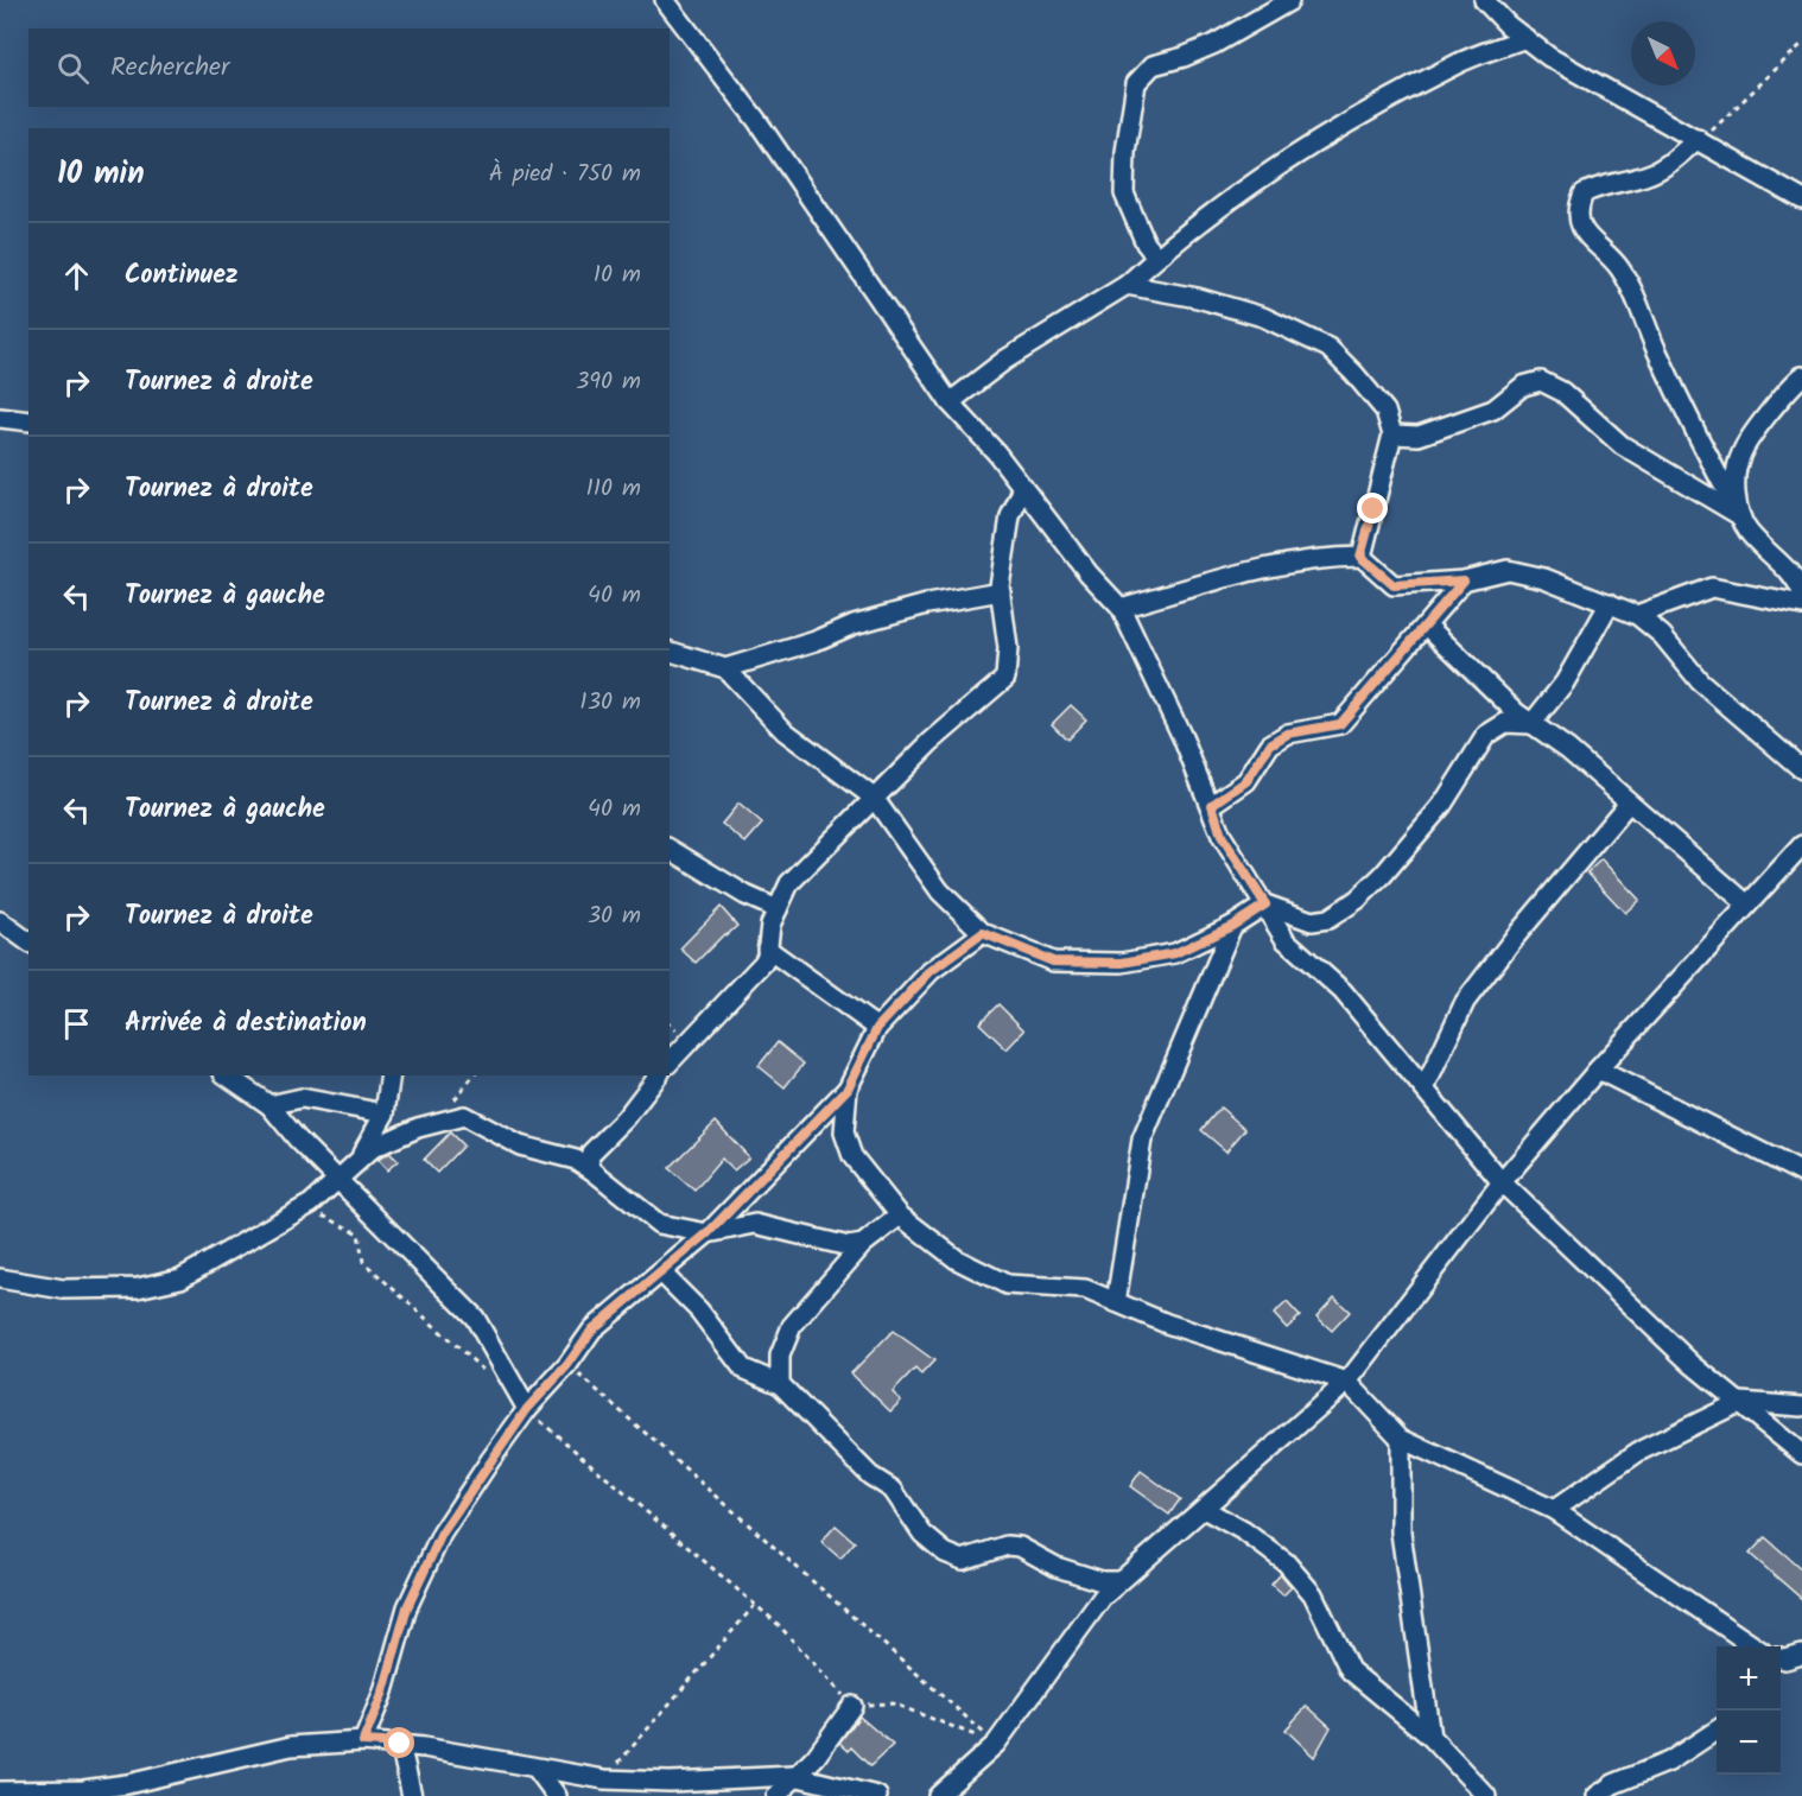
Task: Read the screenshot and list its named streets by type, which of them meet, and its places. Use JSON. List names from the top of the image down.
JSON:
{
  "north": "bottom right",
  "page": {
    "search": "Rechercher",
    "heading": ["10 min", "À pied · 750 m"],
    "list": [
      ["Continuez", "10 m"],
      ["Tournez à droite", "390 m"],
      ["Tournez à droite", "110 m"],
      ["Tournez à gauche", "40 m"],
      ["Tournez à droite", "130 m"],
      ["Tournez à gauche", "40 m"],
      ["Tournez à droite", "30 m"],
      "Arrivée à destination"
    ],
    "map_buttons": ["+", "−"]
  }
}
